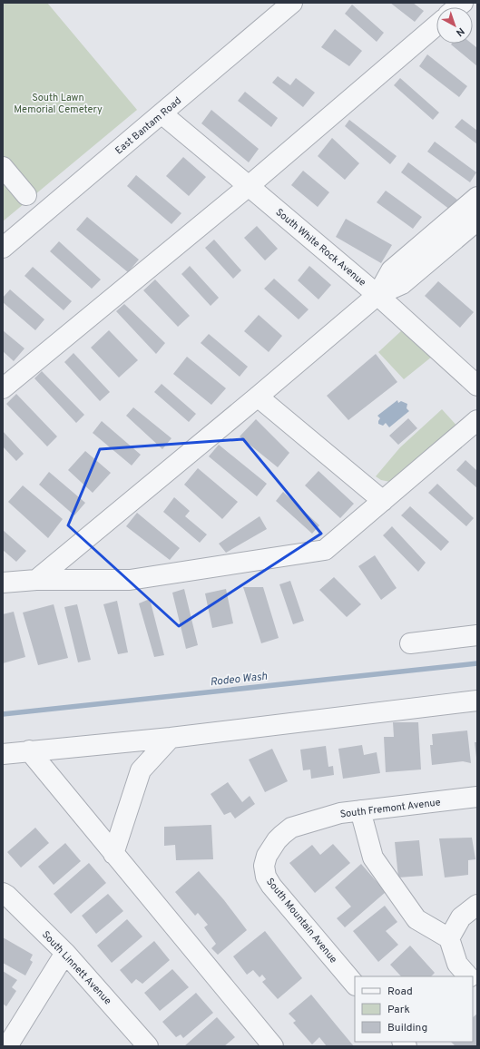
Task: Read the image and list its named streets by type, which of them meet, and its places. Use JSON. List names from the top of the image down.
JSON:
{
  "streets": {
    "street": [
      "East Bantam Road",
      "South White Rock Avenue",
      "South Fremont Avenue",
      "South Mountain Avenue",
      "South Linnett Avenue"
    ]
  },
  "crossings": [
    ["East Bantam Road", "South White Rock Avenue"],
    ["South Fremont Avenue", "South Mountain Avenue"]
  ],
  "water": ["Rodeo Wash"],
  "parks": ["South Lawn Memorial Cemetery"],
  "legend": ["Road", "Park", "Building"],
  "north": "bottom right"
}
